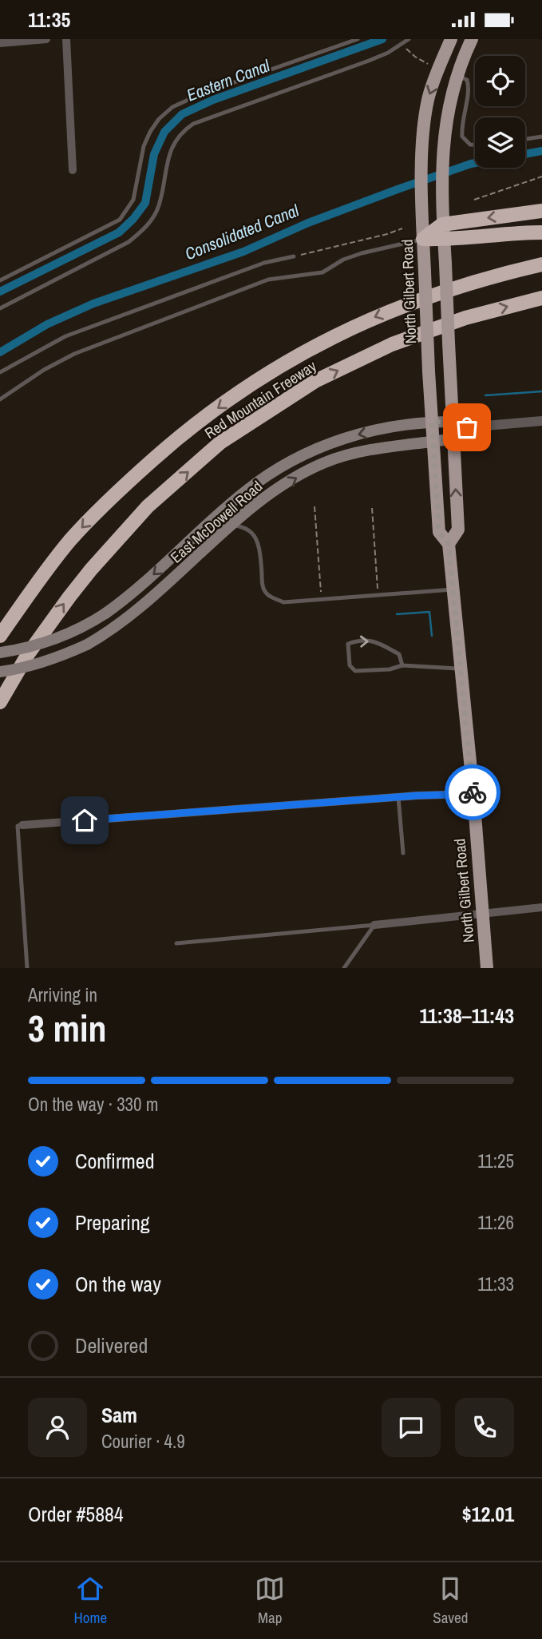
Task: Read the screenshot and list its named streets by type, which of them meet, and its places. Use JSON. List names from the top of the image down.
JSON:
{
  "streets": {
    "highway": ["Red Mountain Freeway"],
    "main road": ["North Gilbert Road", "East McDowell Road"]
  },
  "crossings": [
    ["North Gilbert Road", "East McDowell Road"]
  ],
  "water": ["Eastern Canal", "Consolidated Canal"],
  "page": {
    "status": "11:35",
    "heading": ["3 min", "Arriving in", "11:38–11:43"],
    "panel": [
      "Sam",
      "Courier · 4.9",
      "Order #5884",
      "$12.01"
    ],
    "bar": "On the way · 330 m",
    "list": [
      ["Confirmed", "11:25"],
      ["Preparing", "11:26"],
      ["On the way", "11:33"],
      "Delivered"
    ],
    "tabs": ["Home", "Map", "Saved"]
  }
}
